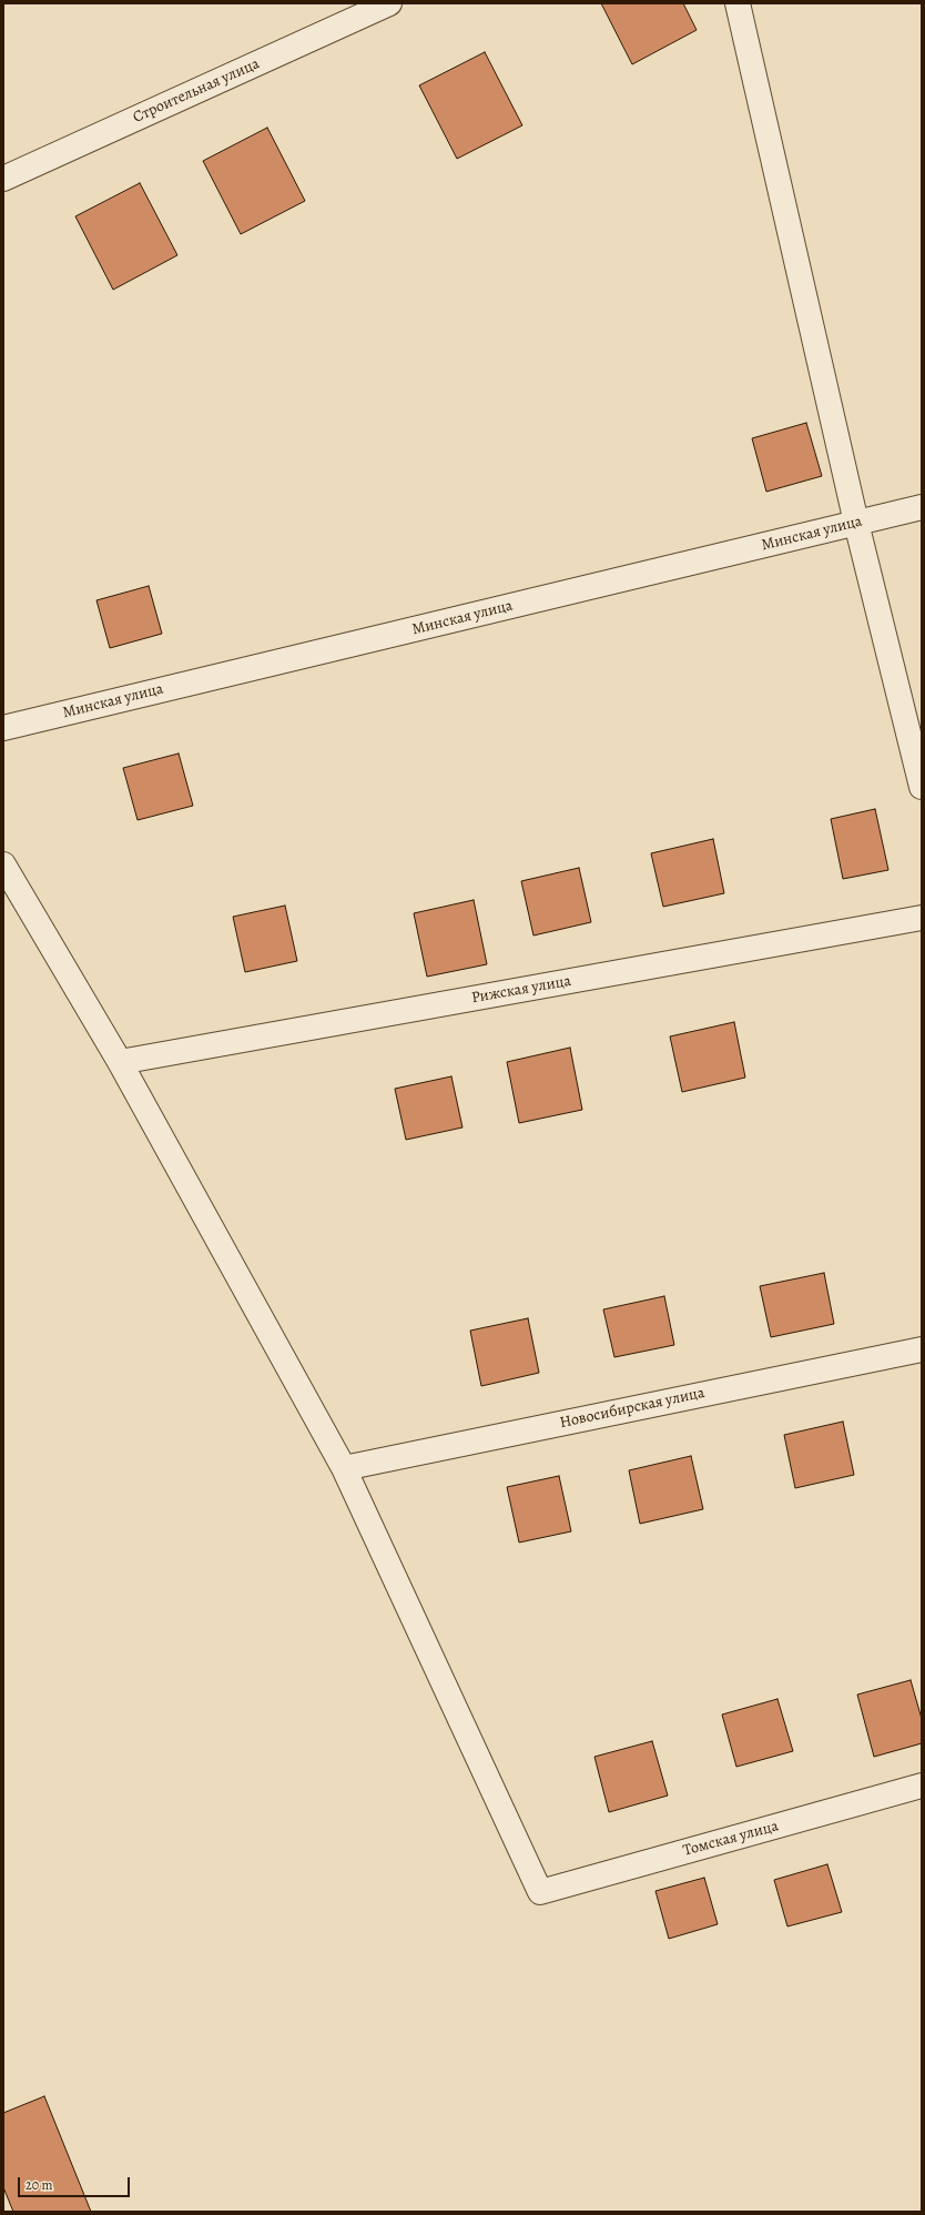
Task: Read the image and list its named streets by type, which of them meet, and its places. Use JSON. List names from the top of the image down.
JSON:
{
  "streets": {
    "street": [
      "Строительная улица",
      "Минская улица",
      "Рижская улица",
      "Новосибирская улица",
      "Томская улица"
    ]
  },
  "crossings": [
    ["Новосибирская улица", "Томская улица"]
  ],
  "scale_bar": "20 m"
}
